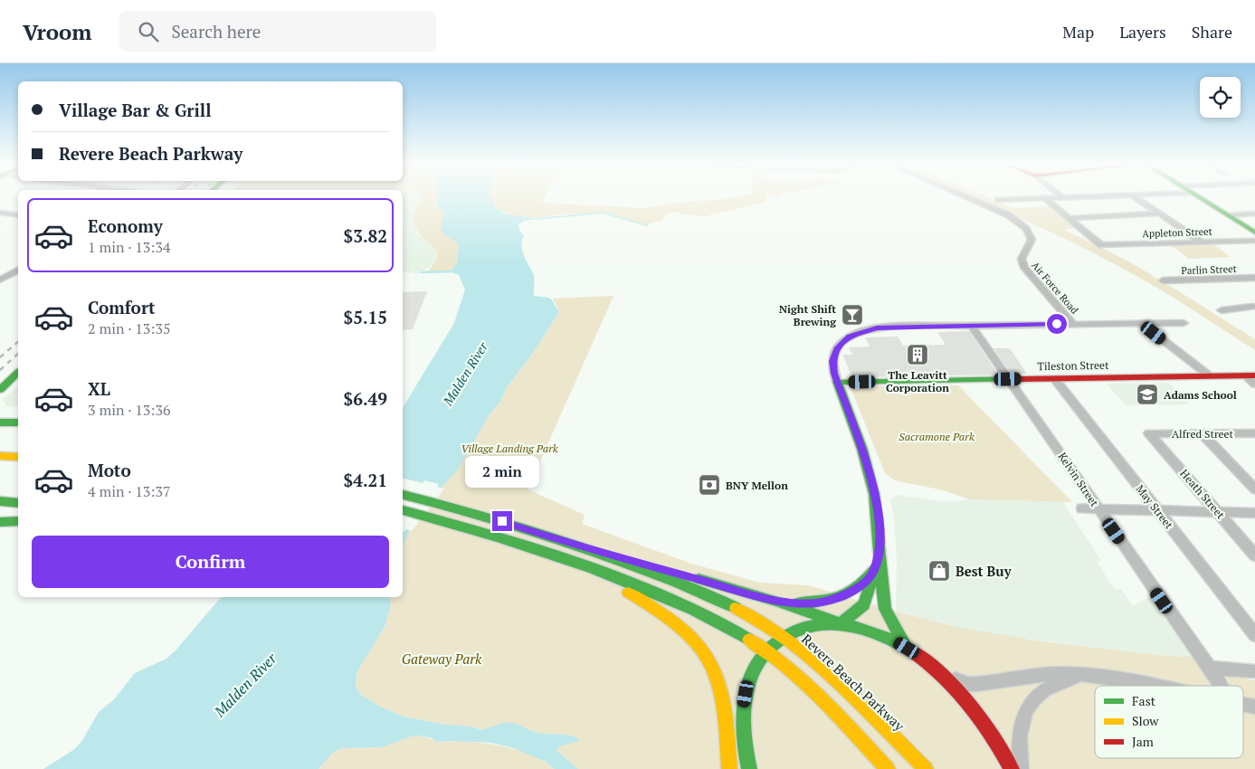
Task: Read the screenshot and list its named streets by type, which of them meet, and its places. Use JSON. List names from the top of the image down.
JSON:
{
  "streets": {
    "main road": ["Tileston Street", "Revere Beach Parkway"],
    "street": [
      "Appleton Street",
      "Parlin Street",
      "Air Force Road",
      "Alfred Street",
      "Kelvin Street",
      "Heath Street",
      "May Street"
    ]
  },
  "crossings": [
    ["Tileston Street", "Kelvin Street"],
    ["Tileston Street", "May Street"],
    ["Alfred Street", "Heath Street"]
  ],
  "water": ["Malden River"],
  "parks": ["Sacramone Park", "Village Landing Park", "Gateway Park"],
  "places": {
    "bar": ["Night Shift Brewing"],
    "building": ["The Leavitt Corporation"],
    "school or university": ["Adams School"],
    "bank": ["BNY Mellon"],
    "shop": ["Best Buy"]
  },
  "legend": ["Fast", "Slow", "Jam"],
  "page": {
    "header": "Vroom",
    "search": "Search here",
    "nav": ["Map", "Layers", "Share"],
    "banner": ["Village Bar & Grill", "Revere Beach Parkway"],
    "list": [
      {
        "name": "Economy",
        "note": "1 min · 13:34",
        "value": "$3.82"
      },
      {
        "name": "Comfort",
        "note": "2 min · 13:35",
        "value": "$5.15"
      },
      {
        "name": "XL",
        "note": "3 min · 13:36",
        "value": "$6.49"
      },
      {
        "name": "Moto",
        "note": "4 min · 13:37",
        "value": "$4.21"
      }
    ],
    "bubble": "2 min",
    "buttons": "Confirm"
  }
}
